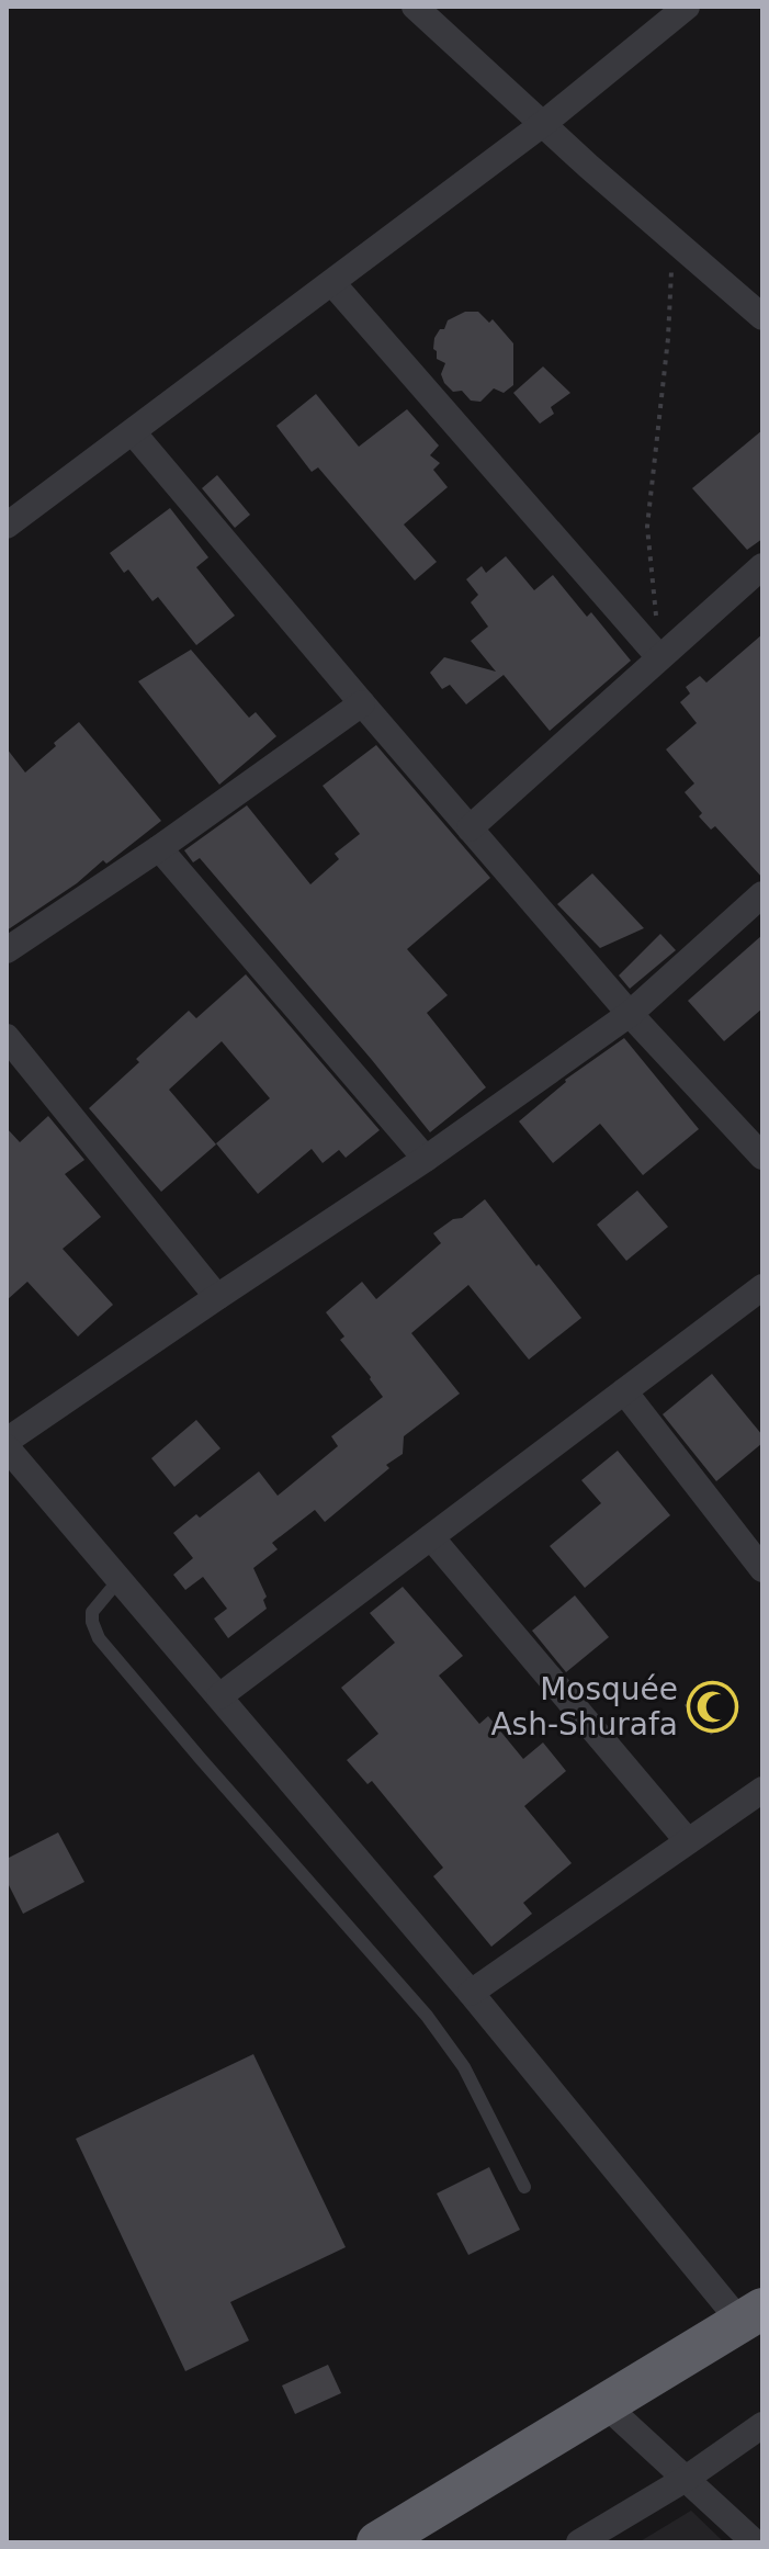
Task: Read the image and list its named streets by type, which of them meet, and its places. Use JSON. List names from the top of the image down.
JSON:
{
  "places": {
    "mosque": ["Mosquée Ash-Shurafa"]
  }
}
